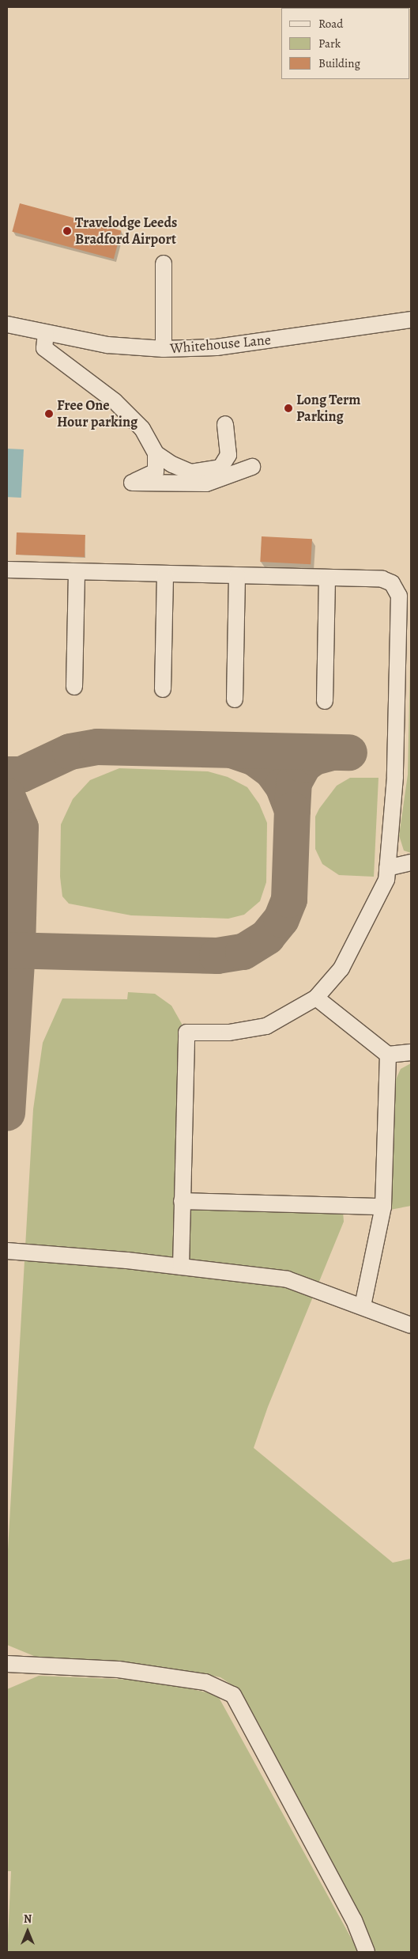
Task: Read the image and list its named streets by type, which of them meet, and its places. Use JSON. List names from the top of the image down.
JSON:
{
  "streets": {
    "street": ["Whitehouse Lane"]
  },
  "places": ["Travelodge Leeds Bradford Airport", "Long Term Parking", "Free One Hour parking"],
  "legend": ["Road", "Park", "Building"],
  "north": "top"
}
